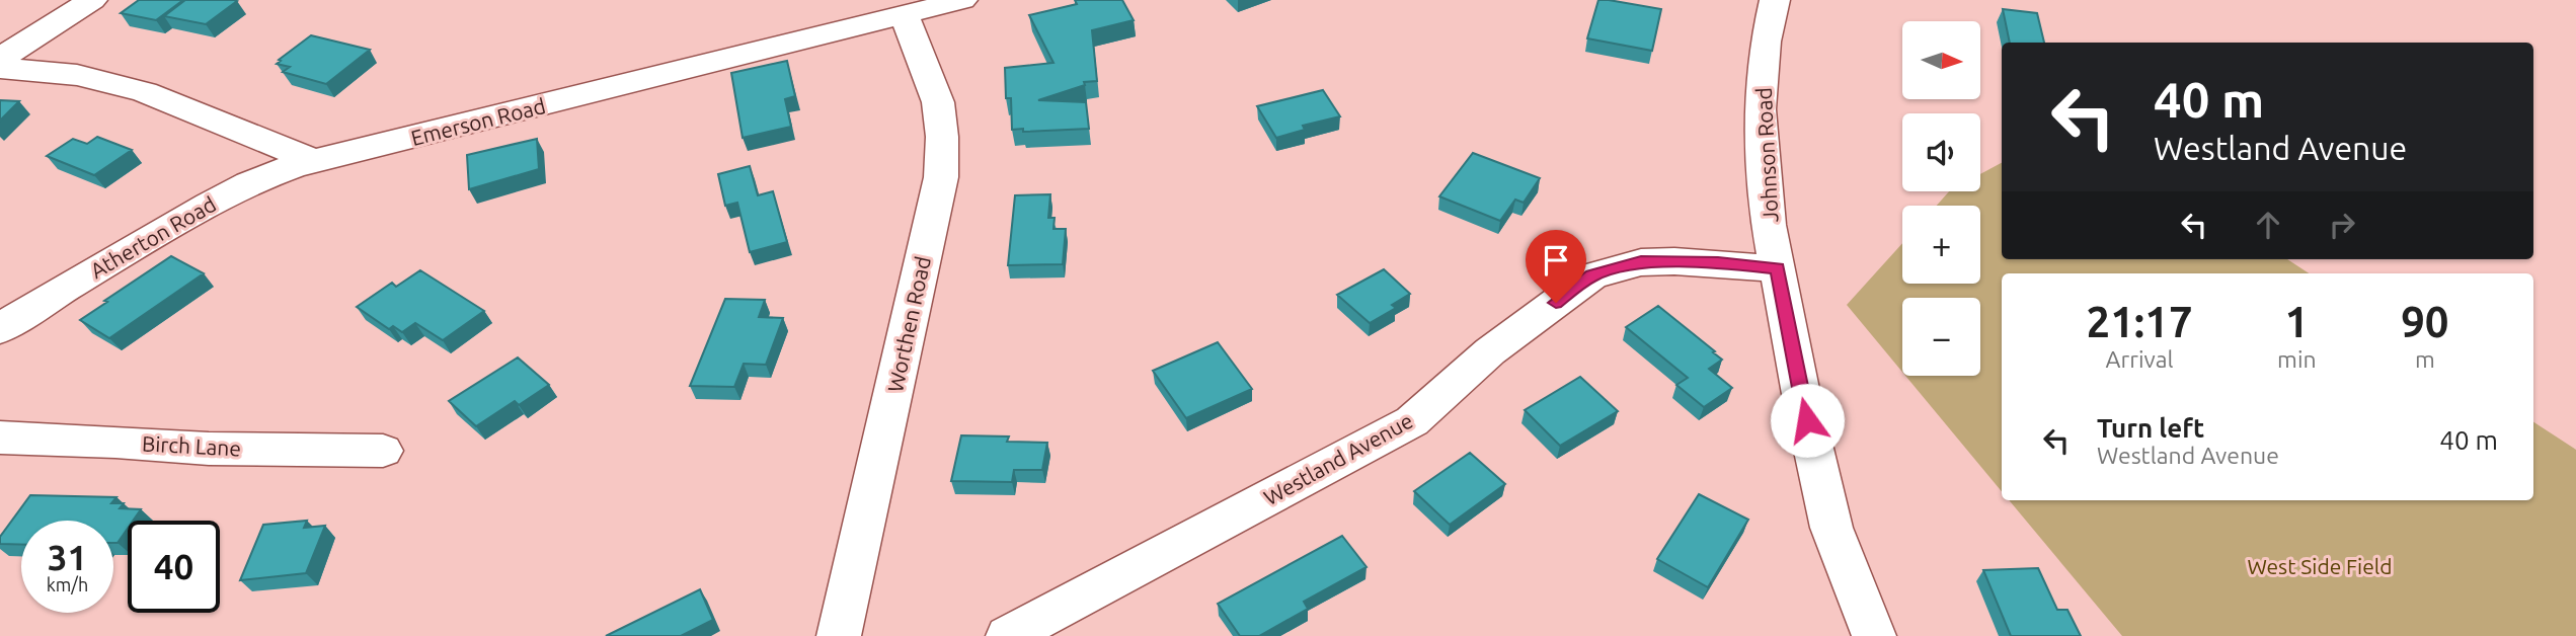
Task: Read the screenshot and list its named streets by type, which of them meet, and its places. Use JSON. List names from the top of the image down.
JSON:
{
  "streets": {
    "street": [
      "Emerson Road",
      "Johnson Road",
      "Atherton Road",
      "Worthen Road",
      "Birch Lane",
      "Westland Avenue"
    ]
  },
  "crossings": [
    ["Emerson Road", "Atherton Road"],
    ["Emerson Road", "Worthen Road"],
    ["Johnson Road", "Westland Avenue"]
  ],
  "parks": ["West Side Field"],
  "north": "right",
  "page": {
    "map_buttons": ["+", "−"],
    "turn": ["40 m", "Westland Avenue"],
    "eta": [
      "21:17",
      "Arrival",
      "1",
      "min",
      "90",
      "m"
    ],
    "list": [
      {
        "name": "Turn left",
        "note": "Westland Avenue",
        "value": "40 m"
      }
    ],
    "speed": "31 km/h",
    "limit": "40"
  }
}
